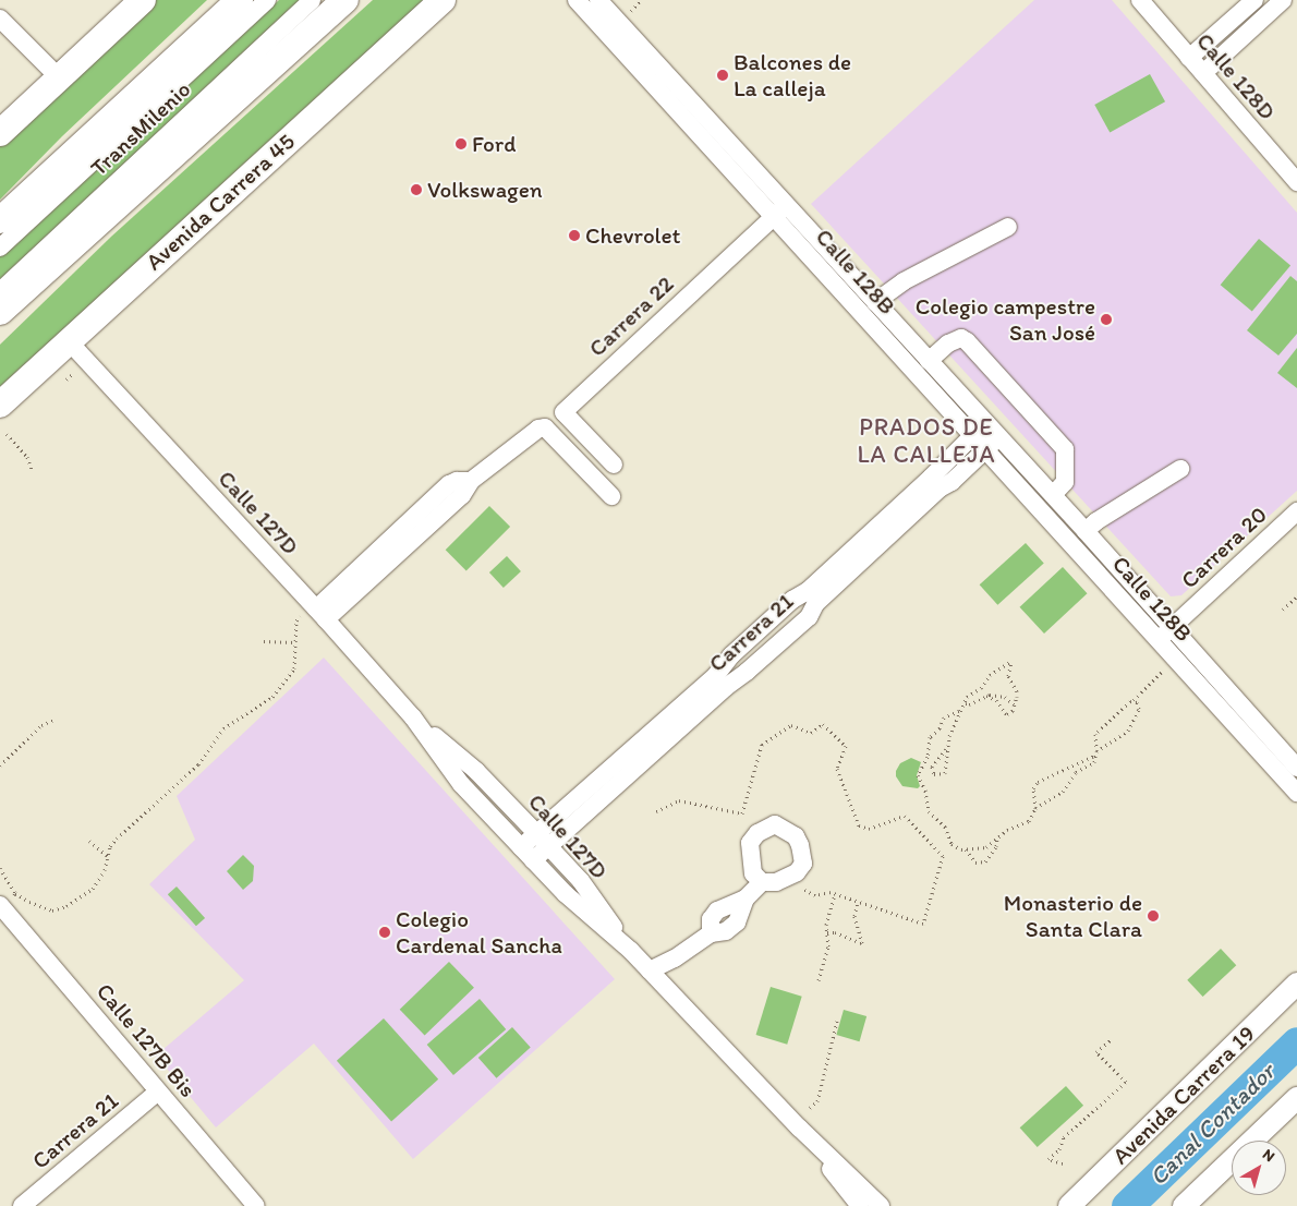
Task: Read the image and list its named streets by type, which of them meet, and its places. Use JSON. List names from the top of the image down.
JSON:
{
  "streets": {
    "highway": ["Avenida Carrera 45"],
    "main road": ["Avenida Carrera 19"],
    "street": [
      "Calle 128D",
      "TransMilenio",
      "Calle 128B",
      "Carrera 22",
      "Calle 127D",
      "Carrera 20",
      "Carrera 21",
      "Calle 127B Bis"
    ]
  },
  "crossings": [
    ["Avenida Carrera 45", "Calle 127D"],
    ["Calle 128B", "Carrera 22"],
    ["Calle 128B", "Carrera 20"],
    ["Calle 128B", "Carrera 21"],
    ["Calle 127D", "Carrera 21"],
    ["Carrera 21", "Calle 127B Bis"]
  ],
  "districts": ["PRADOS DE LA CALLEJA"],
  "water": ["Canal Contador"],
  "places": [
    "Balcones de La calleja",
    "Ford",
    "Volkswagen",
    "Chevrolet",
    "Colegio campestre San José",
    "Monasterio de Santa Clara",
    "Colegio Cardenal Sancha"
  ],
  "north": "top right"
}
